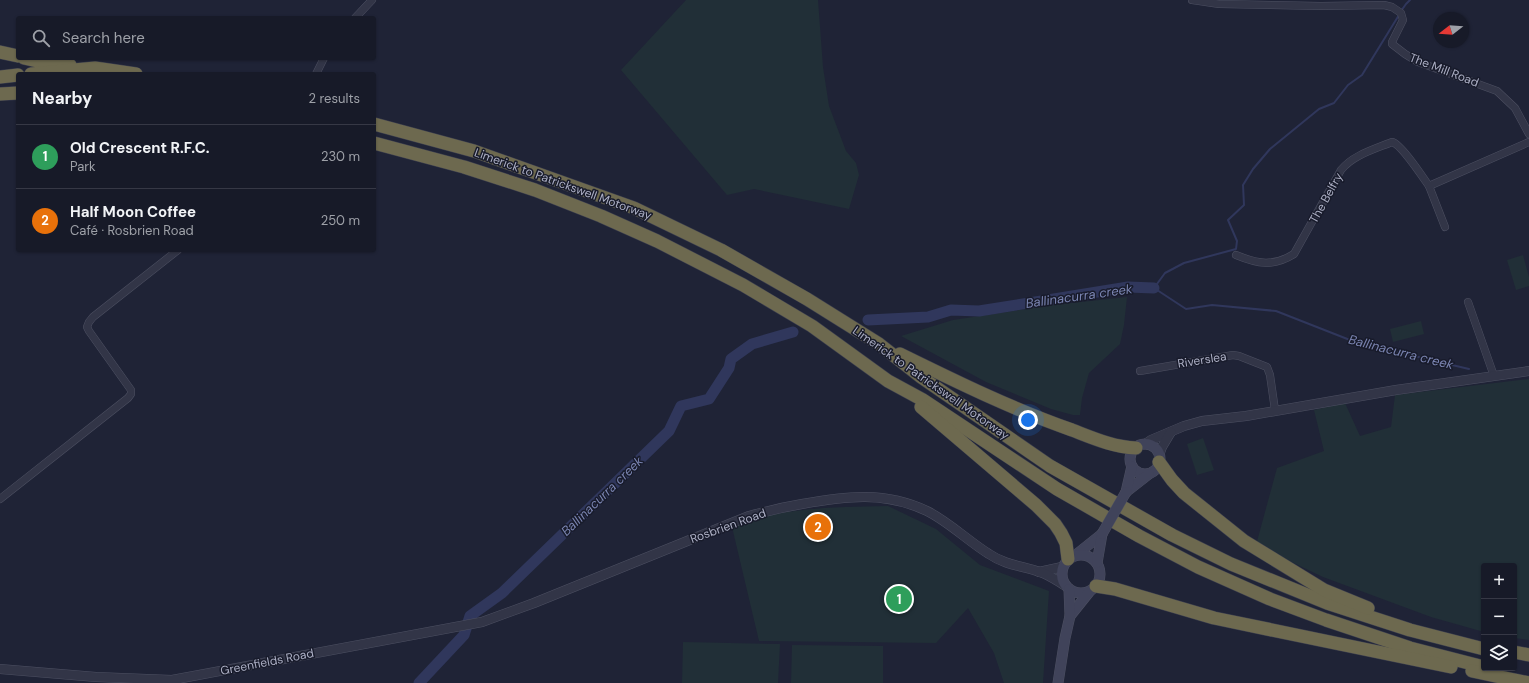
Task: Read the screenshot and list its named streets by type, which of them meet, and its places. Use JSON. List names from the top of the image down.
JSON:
{
  "streets": {
    "highway": ["Limerick to Patrickswell Motorway"],
    "street": [
      "The Mill Road",
      "The Belfry",
      "Riverslea",
      "Rosbrien Road",
      "Greenfields Road"
    ]
  },
  "crossings": [
    ["Rosbrien Road", "Greenfields Road"]
  ],
  "water": ["Ballinacurra creek"],
  "north": "left",
  "page": {
    "search": "Search here",
    "heading": ["Nearby", "2 results"],
    "list": [
      {
        "mark": "1",
        "name": "Old Crescent R.F.C.",
        "note": "Park",
        "value": "230 m"
      },
      {
        "mark": "2",
        "name": "Half Moon Coffee",
        "note": "Café · Rosbrien Road",
        "value": "250 m"
      }
    ],
    "pins": ["2", "1"],
    "map_buttons": ["+", "−"]
  }
}
